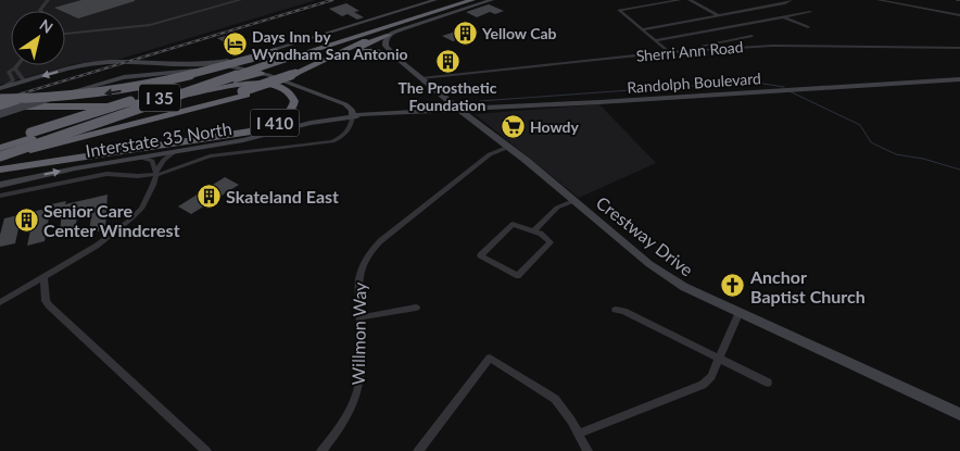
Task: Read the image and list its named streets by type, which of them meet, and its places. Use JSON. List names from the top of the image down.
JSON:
{
  "streets": {
    "highway": ["I 35", "I 410"],
    "main road": ["Randolph Boulevard", "Interstate 35 North", "Crestway Drive"],
    "street": ["Sherri Ann Road", "Willmon Way"]
  },
  "crossings": [
    ["Sherri Ann Road", "Crestway Drive"],
    ["Randolph Boulevard", "Interstate 35 North"],
    ["Randolph Boulevard", "Crestway Drive"],
    ["Crestway Drive", "Willmon Way"]
  ],
  "places": {
    "building": [
      "Yellow Cab",
      "The Prosthetic Foundation",
      "Skateland East",
      "Senior Care Center Windcrest"
    ],
    "hotel": ["Days Inn by Wyndham San Antonio"],
    "supermarket": ["Howdy"],
    "church": ["Anchor Baptist Church"]
  },
  "north": "top right"
}
